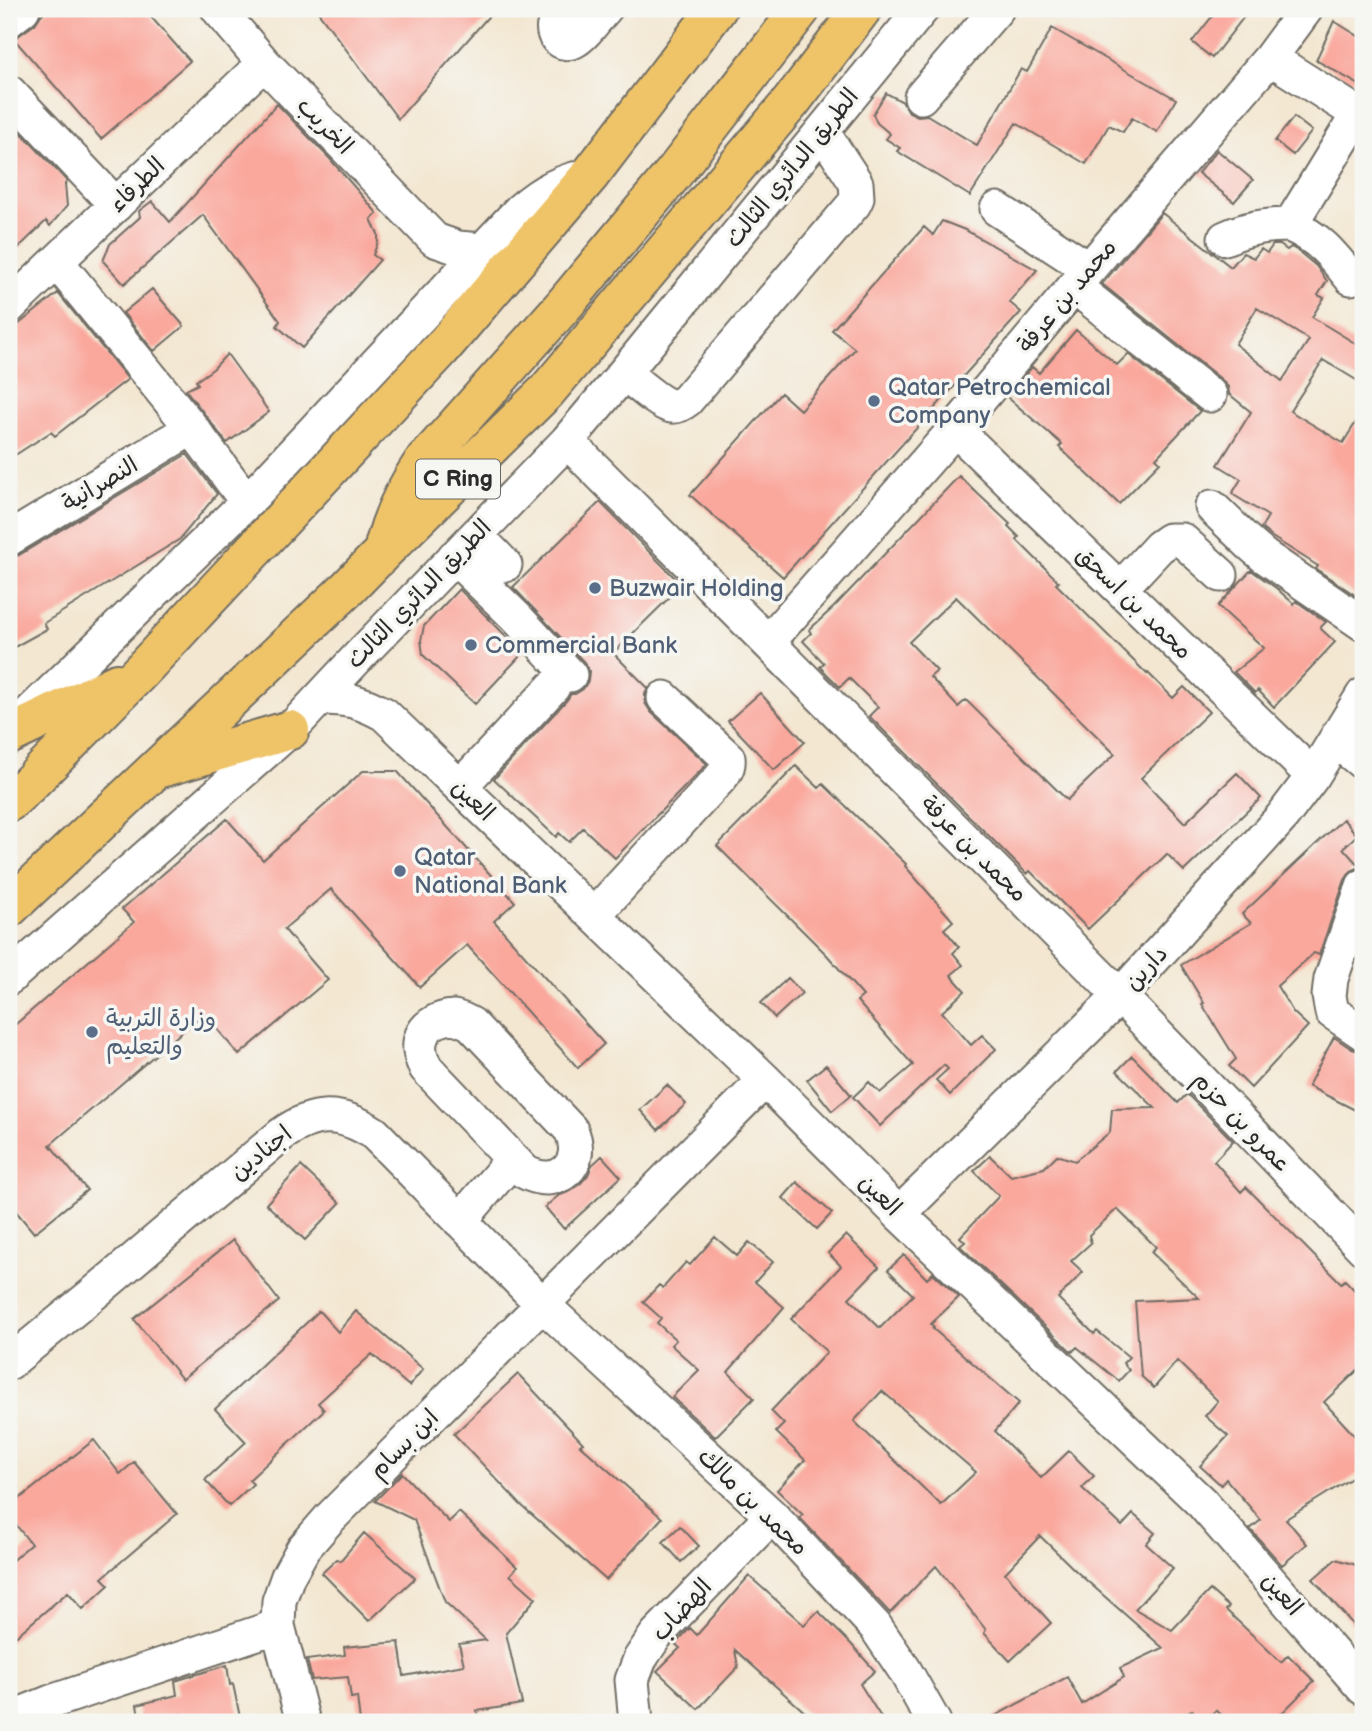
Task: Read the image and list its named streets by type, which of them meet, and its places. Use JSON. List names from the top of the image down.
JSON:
{
  "streets": {
    "highway": ["الطريق الدائري الثالث", "C Ring"],
    "street": [
      "الخريب",
      "الطرفاء",
      "محمد بن عرفة",
      "النصرانية",
      "محمد بن اسحق",
      "العين",
      "دارين",
      "عمرو بن حزم",
      "اجنادين",
      "ابن بسام",
      "محمد بن مالك",
      "الهضاب"
    ]
  },
  "crossings": [
    ["الخريب", "الطرفاء"],
    ["الطريق الدائري الثالث", "محمد بن عرفة"],
    ["الطريق الدائري الثالث", "العين"],
    ["محمد بن عرفة", "محمد بن اسحق"],
    ["محمد بن عرفة", "دارين"],
    ["محمد بن عرفة", "عمرو بن حزم"],
    ["محمد بن اسحق", "دارين"],
    ["العين", "دارين"],
    ["العين", "ابن بسام"],
    ["دارين", "عمرو بن حزم"],
    ["اجنادين", "ابن بسام"],
    ["اجنادين", "محمد بن مالك"],
    ["ابن بسام", "محمد بن مالك"],
    ["محمد بن مالك", "الهضاب"]
  ],
  "places": [
    "Qatar Petrochemical Company",
    "Buzwair Holding",
    "Commercial Bank",
    "Qatar National Bank",
    "وزارة التربية والتعليم"
  ]
}
